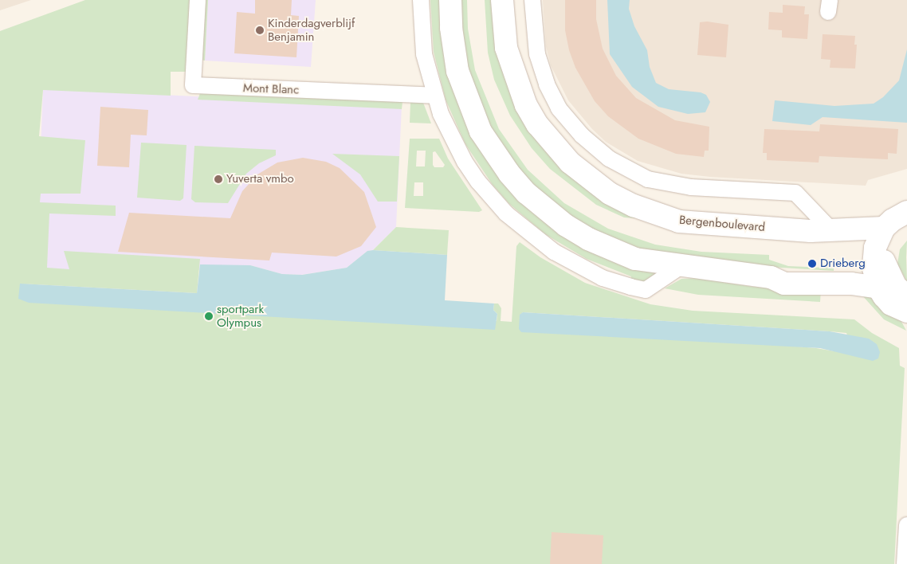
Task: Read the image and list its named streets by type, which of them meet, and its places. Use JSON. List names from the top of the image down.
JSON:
{
  "streets": {
    "main road": ["Bergenboulevard"],
    "street": ["Mont Blanc"]
  },
  "places": [
    "Kinderdagverblijf Benjamin",
    "Yuverta vmbo",
    "Drieberg",
    "sportpark Olympus"
  ]
}
